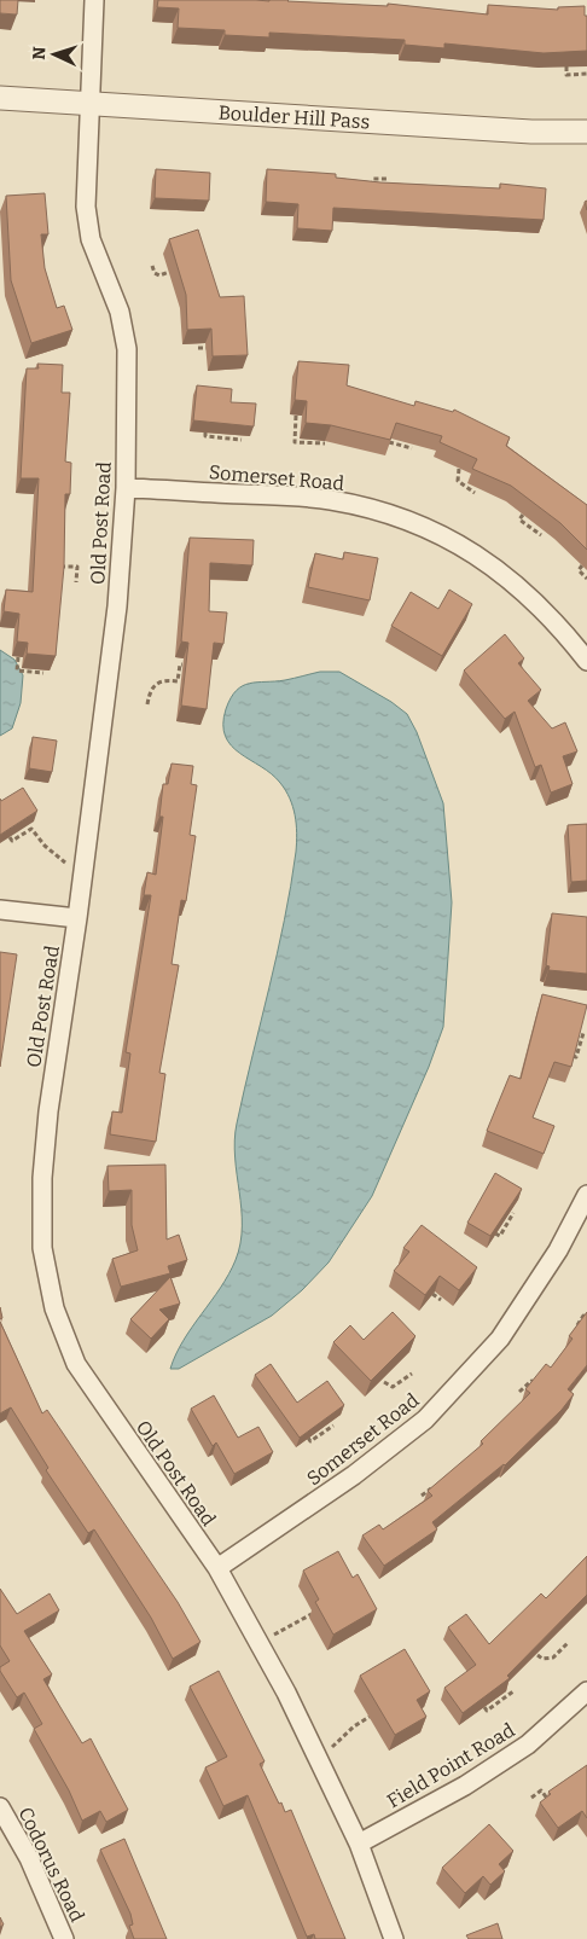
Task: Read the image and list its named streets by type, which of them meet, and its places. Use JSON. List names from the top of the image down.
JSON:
{
  "streets": {
    "street": [
      "Boulder Hill Pass",
      "Somerset Road",
      "Old Post Road",
      "Field Point Road",
      "Codorus Road"
    ]
  },
  "crossings": [
    ["Boulder Hill Pass", "Old Post Road"],
    ["Somerset Road", "Old Post Road"],
    ["Old Post Road", "Field Point Road"]
  ],
  "north": "left"
}
